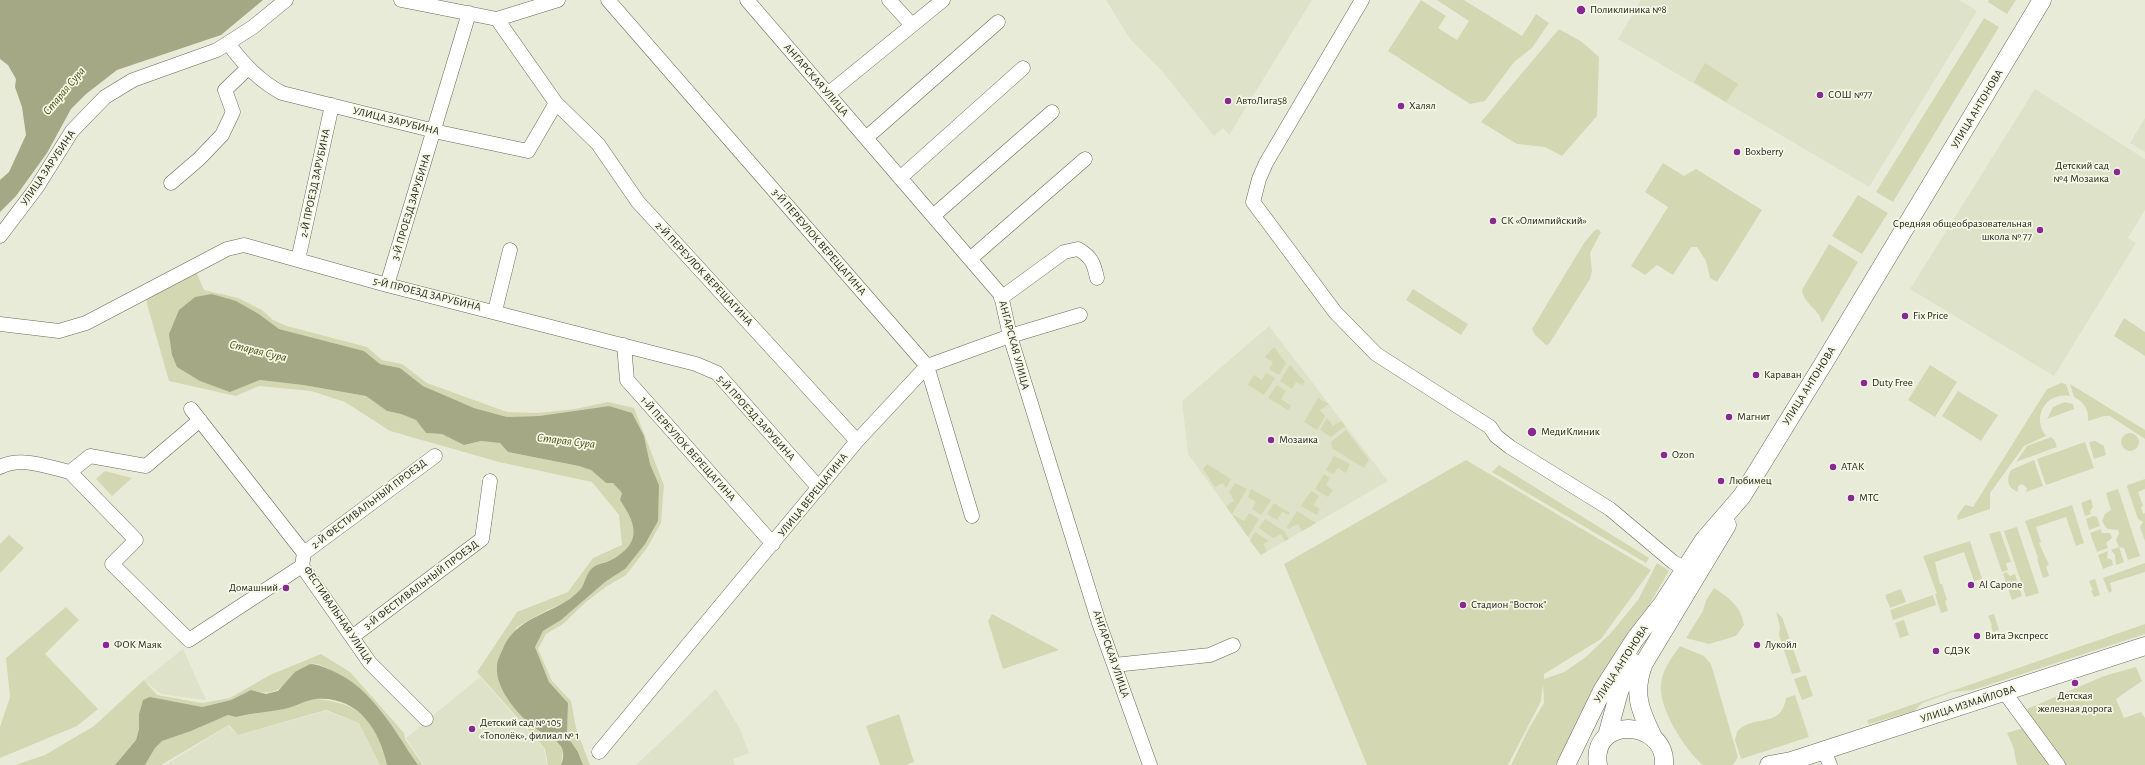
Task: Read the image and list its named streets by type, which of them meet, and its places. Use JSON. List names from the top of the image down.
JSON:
{
  "streets": {
    "main road": ["УЛИЦА АНТОНОВА", "УЛИЦА ИЗМАЙЛОВА"],
    "street": [
      "АНГАРСКАЯ УЛИЦА",
      "УЛИЦА ЗАРУБИНА",
      "2-Й ПРОЕЗД ЗАРУБИНА",
      "3-Й ПРОЕЗД ЗАРУБИНА",
      "3-Й ПЕРЕУЛОК ВЕРЕЩАГИНА",
      "2-Й ПЕРЕУЛОК ВЕРЕЩАГИНА",
      "5-Й ПРОЕЗД ЗАРУБИНА",
      "1-Й ПЕРЕУЛОК ВЕРЕЩАГИНА",
      "УЛИЦА ВЕРЕЩАГИНА",
      "2-Й ФЕСТИВАЛЬНЫЙ ПРОЕЗД",
      "3-Й ФЕСТИВАЛЬНЫЙ ПРОЕЗД",
      "ФЕСТИВАЛЬНАЯ УЛИЦА"
    ]
  },
  "crossings": [
    ["АНГАРСКАЯ УЛИЦА", "УЛИЦА ВЕРЕЩАГИНА"],
    ["УЛИЦА ЗАРУБИНА", "2-Й ПРОЕЗД ЗАРУБИНА"],
    ["УЛИЦА ЗАРУБИНА", "3-Й ПРОЕЗД ЗАРУБИНА"],
    ["УЛИЦА ЗАРУБИНА", "2-Й ПЕРЕУЛОК ВЕРЕЩАГИНА"],
    ["2-Й ПРОЕЗД ЗАРУБИНА", "5-Й ПРОЕЗД ЗАРУБИНА"],
    ["3-Й ПРОЕЗД ЗАРУБИНА", "5-Й ПРОЕЗД ЗАРУБИНА"],
    ["3-Й ПЕРЕУЛОК ВЕРЕЩАГИНА", "УЛИЦА ВЕРЕЩАГИНА"],
    ["2-Й ПЕРЕУЛОК ВЕРЕЩАГИНА", "УЛИЦА ВЕРЕЩАГИНА"],
    ["5-Й ПРОЕЗД ЗАРУБИНА", "1-Й ПЕРЕУЛОК ВЕРЕЩАГИНА"],
    ["5-Й ПРОЕЗД ЗАРУБИНА", "УЛИЦА ВЕРЕЩАГИНА"],
    ["1-Й ПЕРЕУЛОК ВЕРЕЩАГИНА", "УЛИЦА ВЕРЕЩАГИНА"],
    ["2-Й ФЕСТИВАЛЬНЫЙ ПРОЕЗД", "ФЕСТИВАЛЬНАЯ УЛИЦА"],
    ["3-Й ФЕСТИВАЛЬНЫЙ ПРОЕЗД", "ФЕСТИВАЛЬНАЯ УЛИЦА"]
  ],
  "water": ["Старая Сура"],
  "places": [
    "Поликлиника №8",
    "СОШ №77",
    "АвтоЛига58",
    "Халял",
    "Boxberry",
    "Детский сад №4 Мозаика",
    "СК «Олимпийский»",
    "Средняя общеобразовательная школа № 77",
    "Fix Price",
    "Караван",
    "Duty Free",
    "Магнит",
    "МедиКлиник",
    "Мозаика",
    "Ozon",
    "АТАК",
    "Любимец",
    "МТС",
    "Al Capone",
    "Домашний",
    "Стадион \"Восток\"",
    "Вита Экспресс",
    "ФОК Маяк",
    "Лукойл",
    "СДЭК",
    "Детская железная дорога",
    "Детский сад № 105 «Тополёк», филиал № 1"
  ]
}
